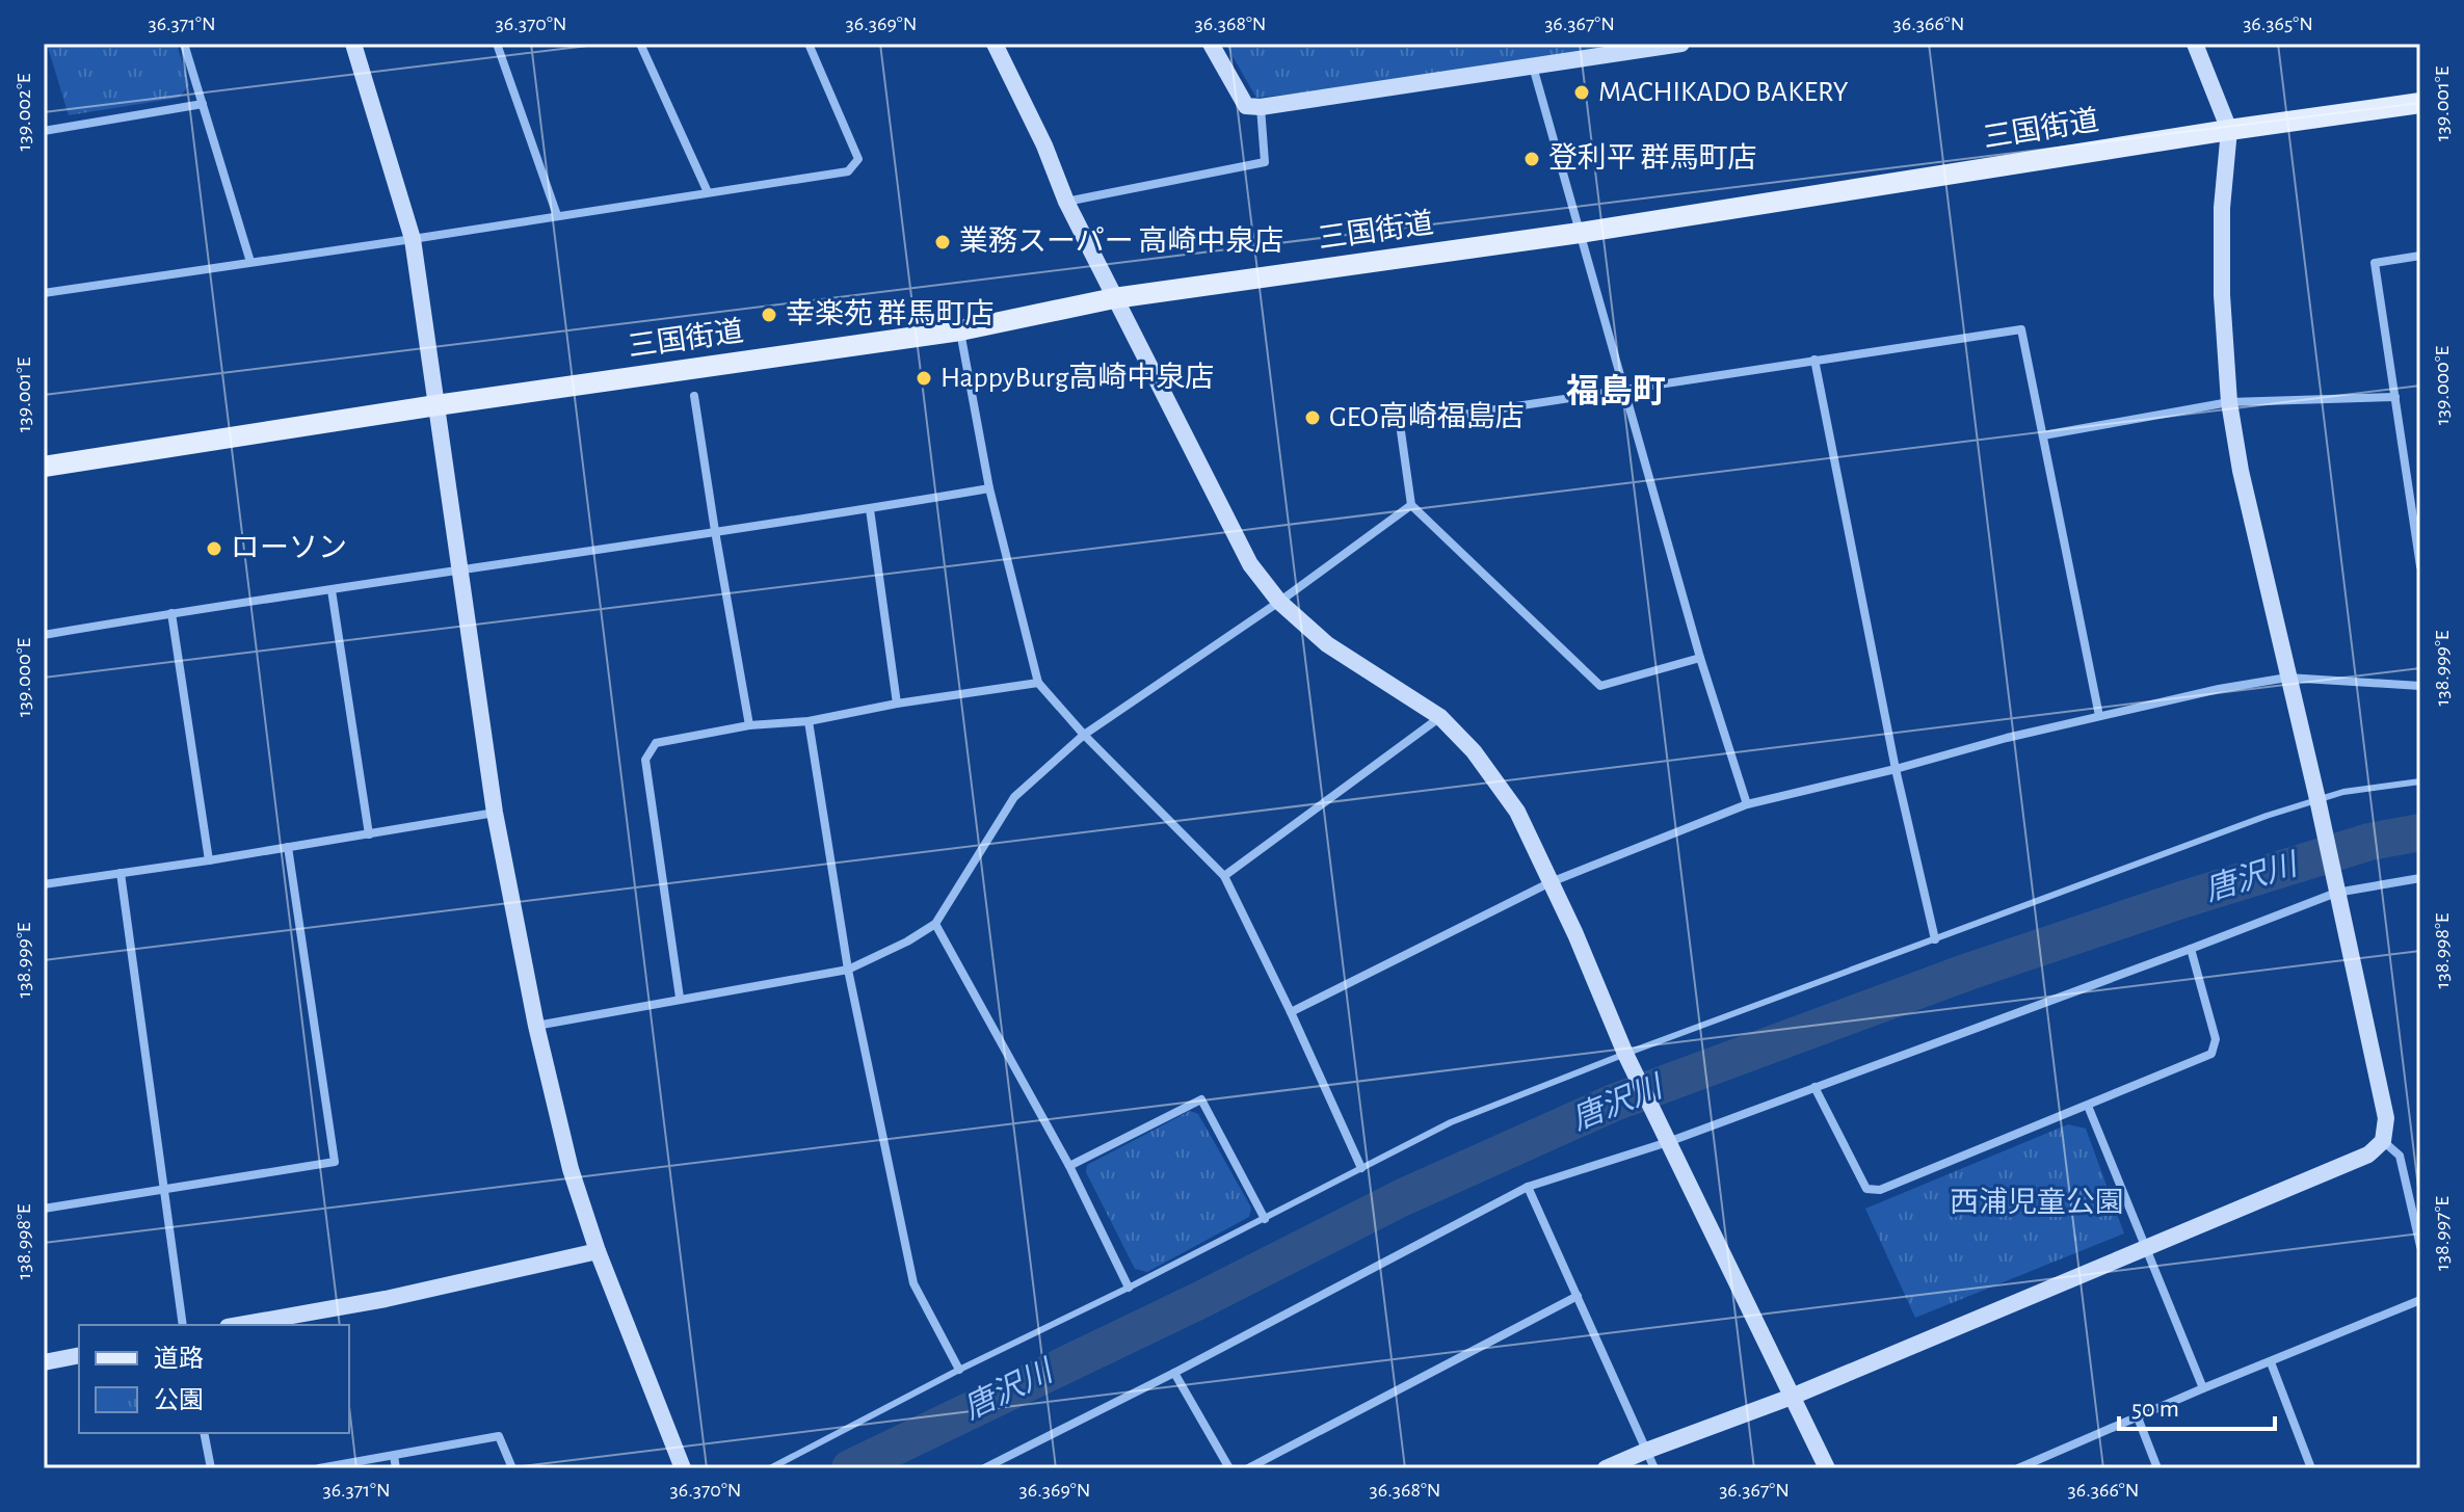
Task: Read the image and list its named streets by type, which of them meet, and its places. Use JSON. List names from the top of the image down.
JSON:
{
  "streets": {
    "main road": ["三国街道"]
  },
  "districts": ["福島町"],
  "water": ["唐沢川"],
  "parks": ["西浦児童公園"],
  "places": [
    "MACHIKADO BAKERY",
    "登利平 群馬町店",
    "業務スーパー 高崎中泉店",
    "幸楽苑 群馬町店",
    "HappyBurg高崎中泉店",
    "GEO高崎福島店",
    "ローソン"
  ],
  "legend": ["道路", "公園"],
  "scale_bar": "50 m",
  "coordinates": [
    "36.371°N",
    "36.370°N",
    "36.369°N",
    "36.368°N",
    "36.367°N",
    "36.366°N",
    "36.365°N",
    "139.001°E",
    "139.002°E",
    "139.000°E",
    "138.999°E",
    "138.998°E",
    "138.997°E"
  ]
}
